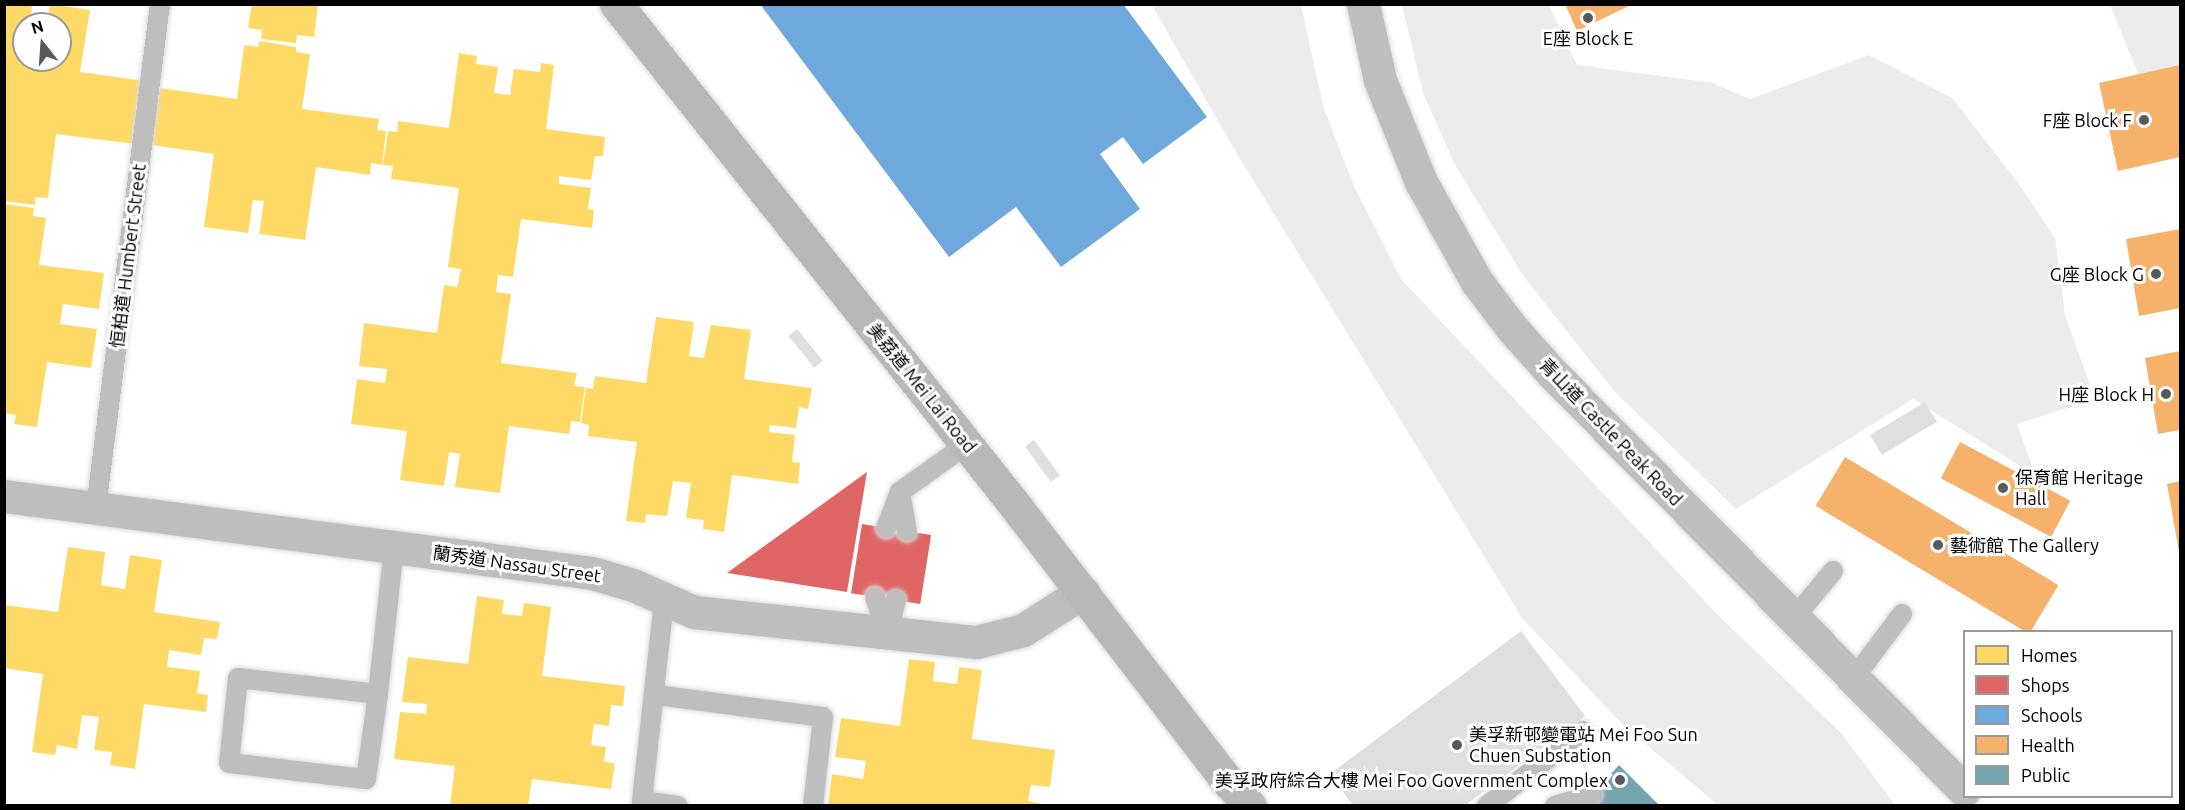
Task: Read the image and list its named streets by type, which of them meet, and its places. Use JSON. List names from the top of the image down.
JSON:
{
  "streets": {
    "main road": ["美荔道 Mei Lai Road"],
    "street": ["青山道 Castle Peak Road", "蘭秀道 Nassau Street"],
    "lane": ["恒柏道 Humbert Street"]
  },
  "crossings": [
    ["恒柏道 Humbert Street", "蘭秀道 Nassau Street"],
    ["美荔道 Mei Lai Road", "蘭秀道 Nassau Street"]
  ],
  "places": [
    "E座 Block E",
    "F座 Block F",
    "G座 Block G",
    "H座 Block H",
    "保育館 Heritage Hall",
    "藝術館 The Gallery",
    "美孚新邨變電站 Mei Foo Sun Chuen Substation",
    "美孚政府綜合大樓 Mei Foo Government Complex"
  ],
  "legend": [
    "Homes",
    "Shops",
    "Schools",
    "Health",
    "Public"
  ],
  "north": "top"
}
